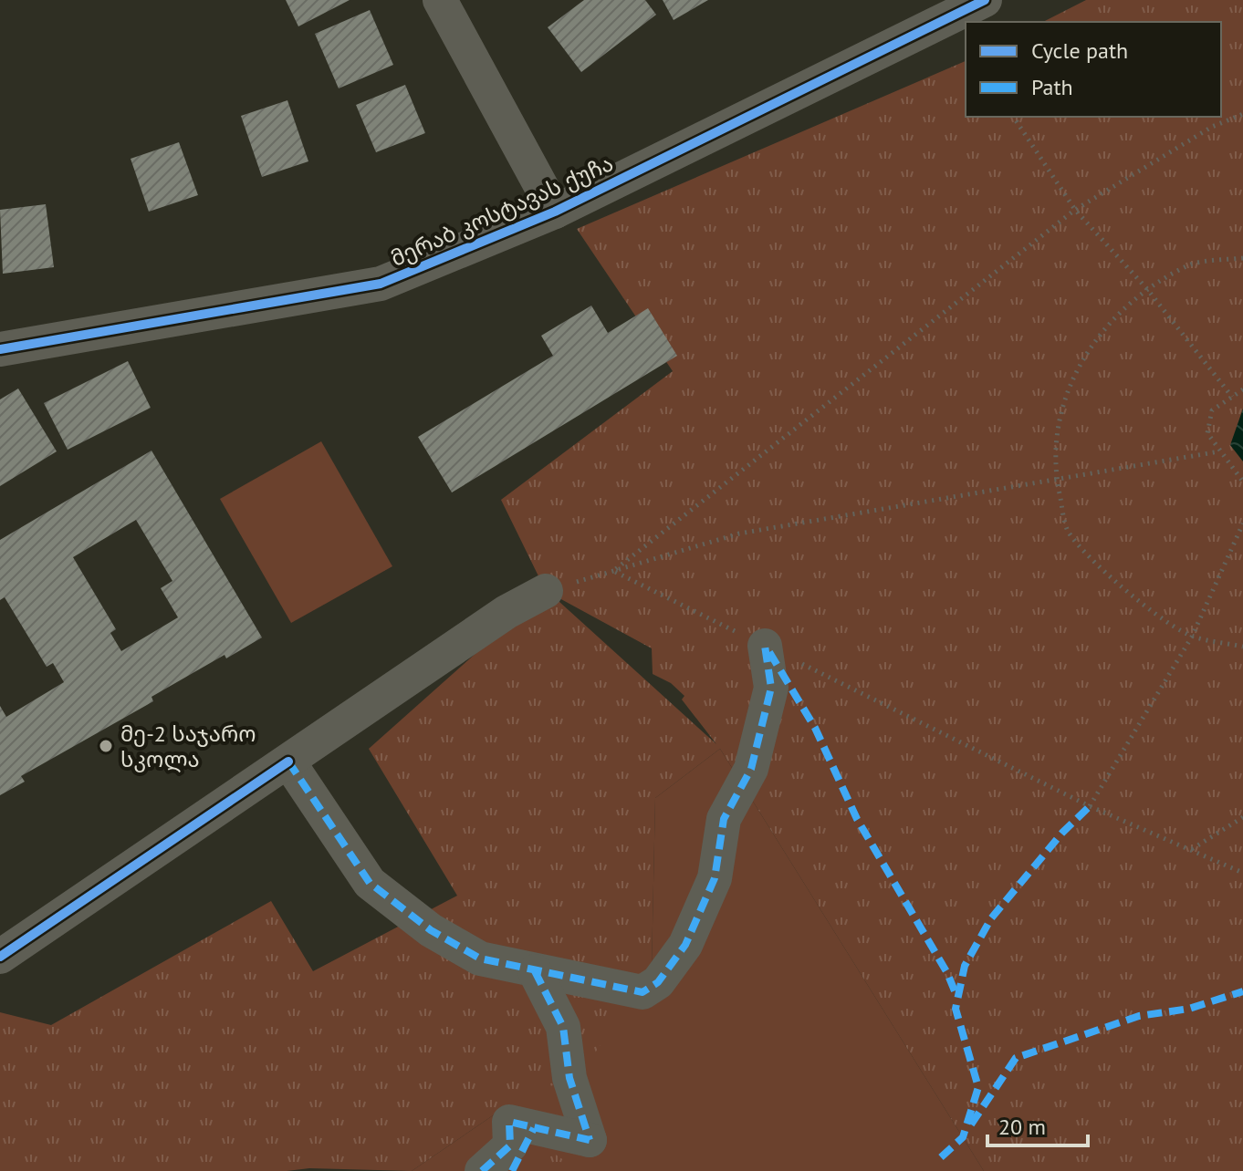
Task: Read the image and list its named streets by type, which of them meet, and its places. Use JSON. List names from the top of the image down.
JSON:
{
  "streets": {
    "street": ["მერაბ კოსტავას ქუჩა"]
  },
  "places": ["მე-2 საჯარო სკოლა"],
  "legend": ["Cycle path", "Path"],
  "scale_bar": "20 m"
}
